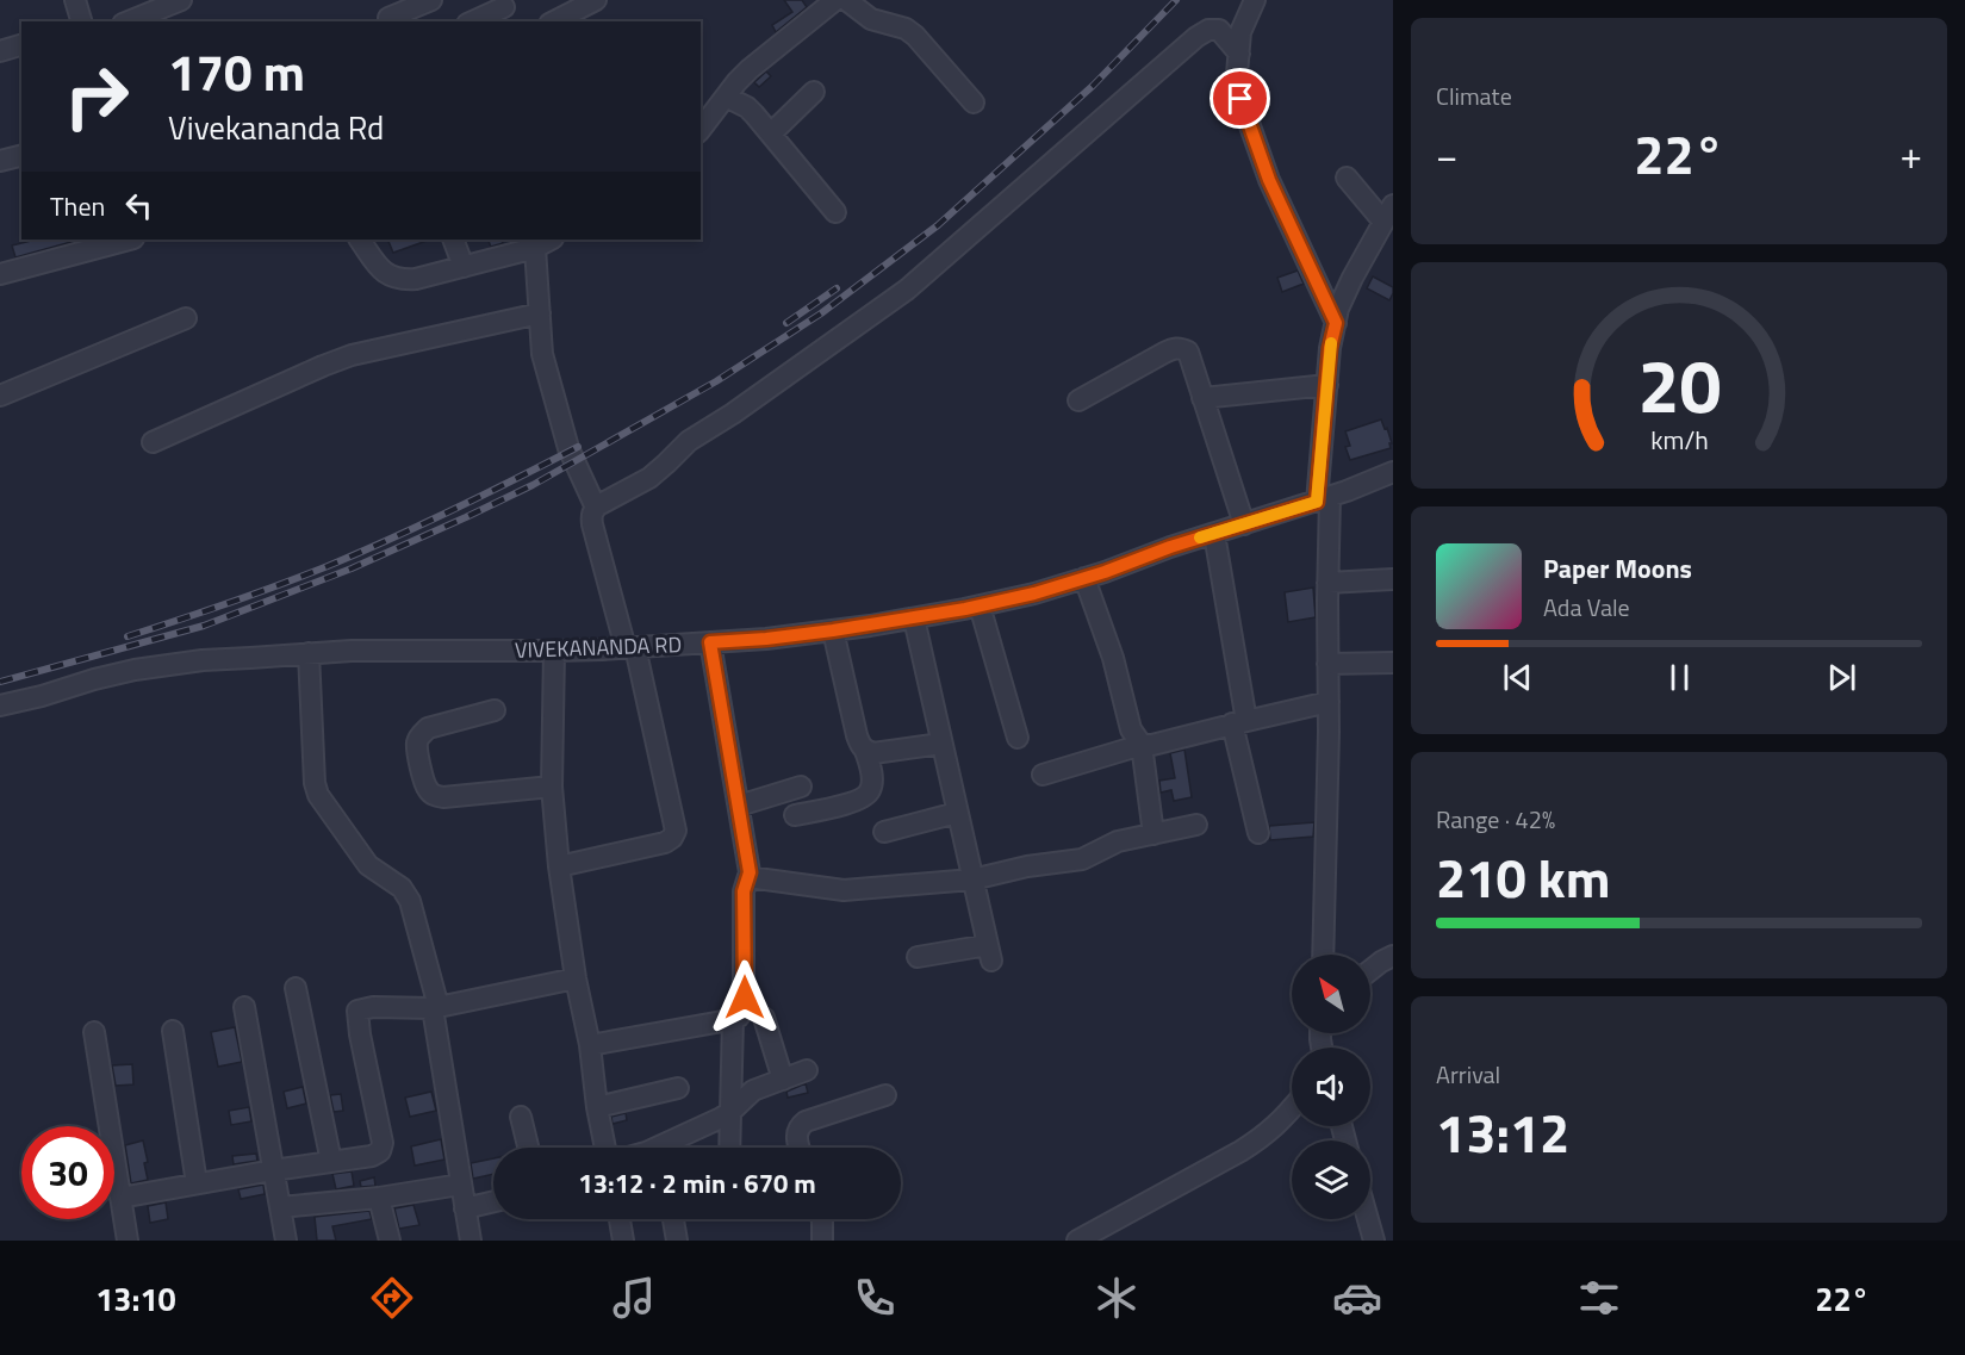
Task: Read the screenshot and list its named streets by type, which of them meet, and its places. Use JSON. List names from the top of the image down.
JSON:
{
  "streets": {
    "street": ["VIVEKANANDA RD"]
  },
  "north": "top left",
  "page": {
    "tile": [
      "Climate",
      ["Range · 42%", "210 km"],
      ["Arrival", "13:12"]
    ],
    "turn": ["170 m", "Vivekananda Rd"],
    "heat": ["−", "22°", "+"],
    "then": "Then",
    "song": ["Paper Moons", "Ada Vale"],
    "limit": "30",
    "trip": "13:12 · 2 min · 670 m",
    "tabs": ["13:10", "22°"],
    "gauge": ["20", "km/h"]
  }
}
